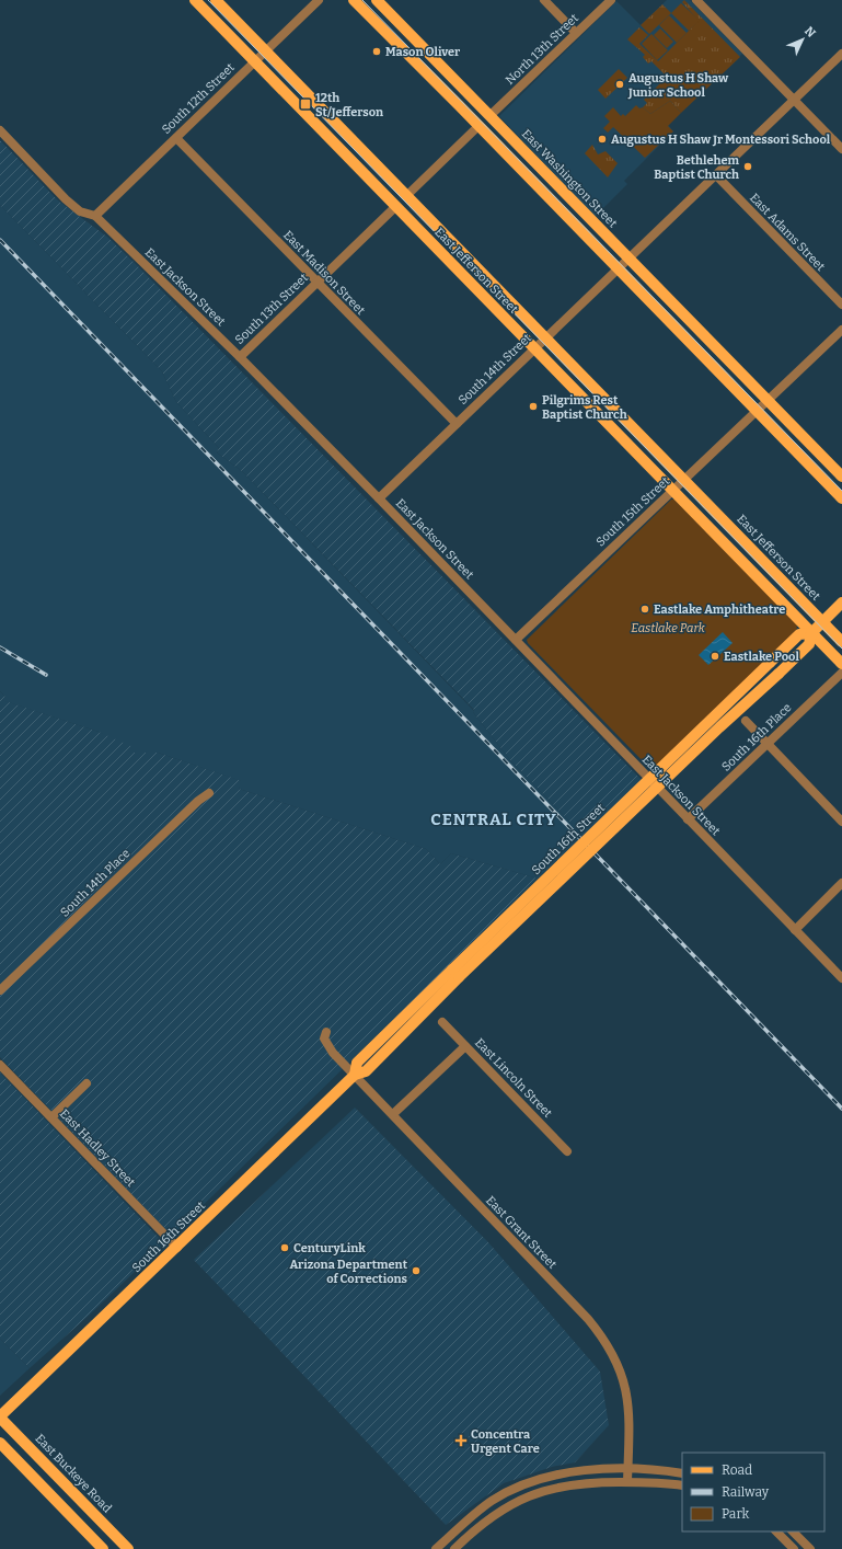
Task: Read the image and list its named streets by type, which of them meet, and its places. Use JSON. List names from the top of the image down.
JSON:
{
  "streets": {
    "main road": [
      "East Washington Street",
      "East Jefferson Street",
      "South 16th Street",
      "East Buckeye Road"
    ],
    "street": [
      "North 13th Street",
      "South 12th Street",
      "East Adams Street",
      "East Madison Street",
      "East Jackson Street",
      "South 13th Street",
      "South 14th Street",
      "South 15th Street",
      "South 16th Place",
      "South 14th Place",
      "East Lincoln Street",
      "East Hadley Street",
      "East Grant Street"
    ]
  },
  "crossings": [
    ["North 13th Street", "East Washington Street"],
    ["South 12th Street", "East Jefferson Street"],
    ["South 12th Street", "East Madison Street"],
    ["South 12th Street", "East Jackson Street"],
    ["East Washington Street", "South 14th Street"],
    ["East Washington Street", "South 15th Street"],
    ["East Adams Street", "South 14th Street"],
    ["East Jefferson Street", "South 13th Street"],
    ["East Jefferson Street", "South 14th Street"],
    ["East Jefferson Street", "South 15th Street"],
    ["East Jefferson Street", "South 16th Street"],
    ["East Madison Street", "South 13th Street"],
    ["East Madison Street", "South 14th Street"],
    ["East Jackson Street", "South 13th Street"],
    ["East Jackson Street", "South 14th Street"],
    ["East Jackson Street", "South 15th Street"],
    ["East Jackson Street", "South 16th Place"],
    ["South 16th Street", "East Hadley Street"],
    ["South 16th Street", "East Grant Street"],
    ["South 16th Street", "East Buckeye Road"]
  ],
  "districts": ["CENTRAL CITY"],
  "parks": ["Eastlake Park"],
  "places": {
    "other": [
      "Mason Oliver",
      "Augustus H Shaw Junior School",
      "Augustus H Shaw Jr Montessori School",
      "Bethlehem Baptist Church",
      "Pilgrims Rest Baptist Church",
      "Eastlake Amphitheatre",
      "Eastlake Pool",
      "CenturyLink",
      "Arizona Department of Corrections"
    ],
    "transit": ["12th St/Jefferson"],
    "health": ["Concentra Urgent Care"]
  },
  "legend": ["Road", "Railway", "Park"],
  "north": "top right"
}
